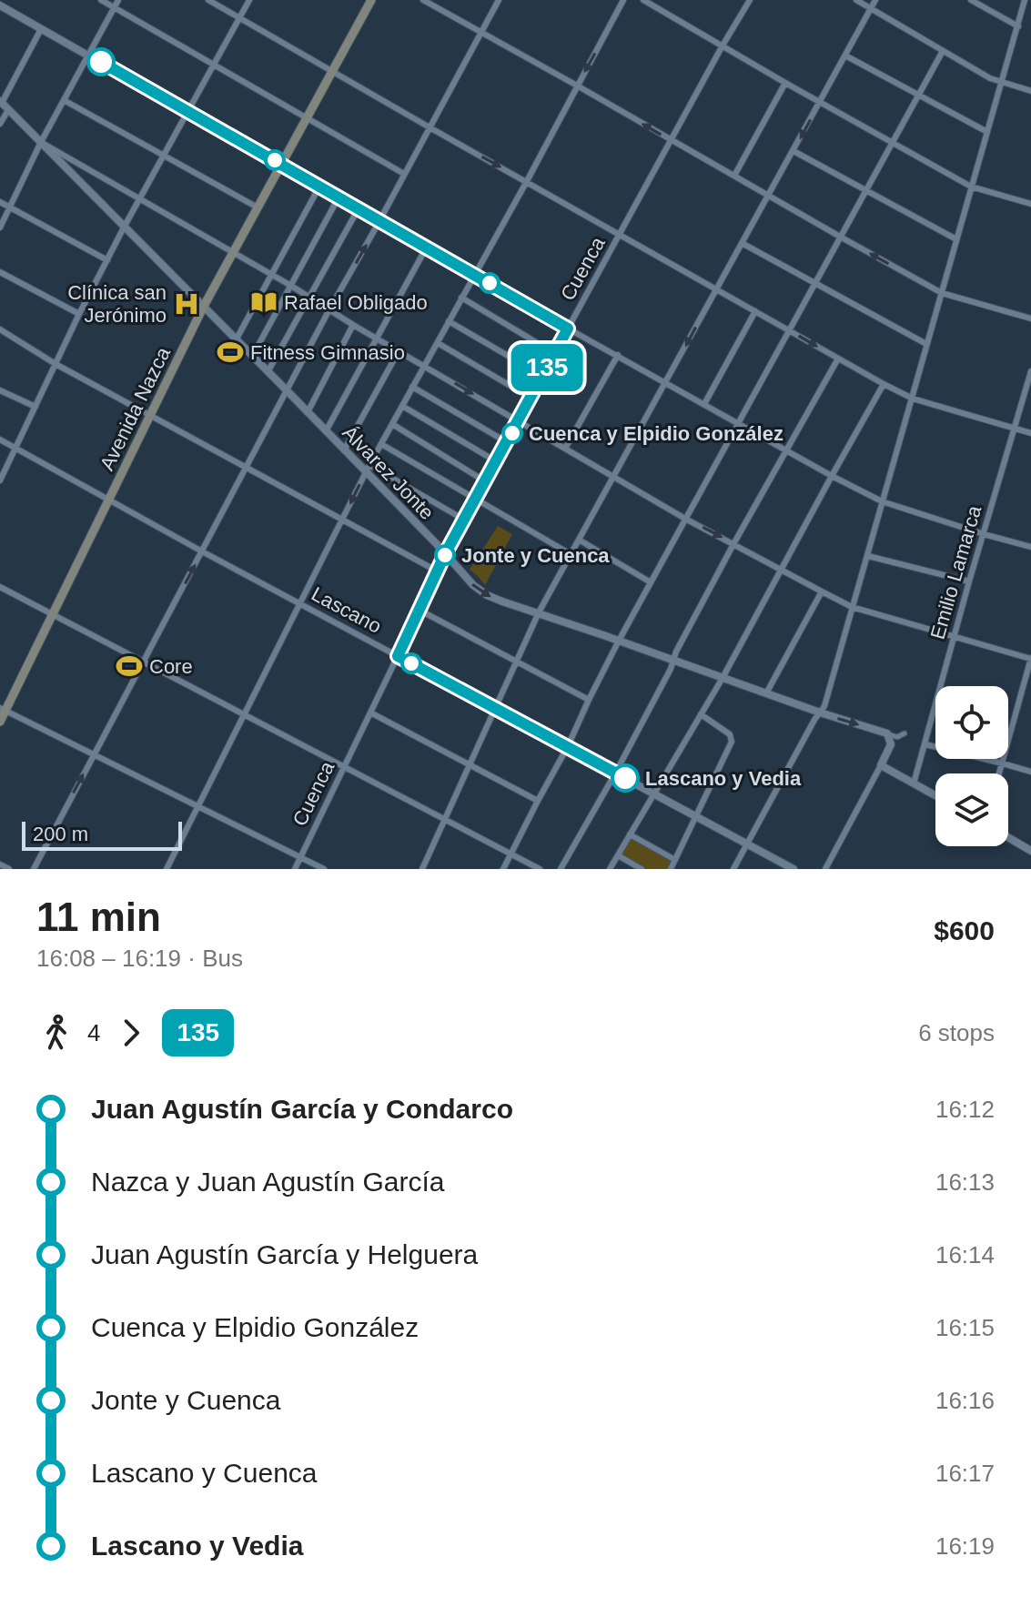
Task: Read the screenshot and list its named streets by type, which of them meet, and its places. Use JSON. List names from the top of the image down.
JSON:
{
  "streets": {
    "main road": ["Avenida Nazca"],
    "street": [
      "Cuenca",
      "Álvarez Jonte",
      "Emilio Lamarca",
      "Lascano"
    ]
  },
  "crossings": [
    ["Cuenca", "Álvarez Jonte"],
    ["Cuenca", "Lascano"],
    ["Avenida Nazca", "Álvarez Jonte"],
    ["Avenida Nazca", "Lascano"]
  ],
  "places": {
    "library": ["Rafael Obligado"],
    "hospital": ["Clínica san Jerónimo"],
    "sports": ["Fitness Gimnasio", "Core"],
    "other": ["Cuenca y Elpidio González", "Jonte y Cuenca", "Lascano y Vedia"]
  },
  "lines": ["bus line 135"],
  "scale_bar": "200 m",
  "page": {
    "on_map": "135",
    "scale": "200 m",
    "heading": ["11 min", "16:08 – 16:19 · Bus", "$600"],
    "legs": ["4", "135", "6 stops"],
    "list": [
      {
        "name": "Juan Agustín García y Condarco",
        "value": "16:12"
      },
      {
        "name": "Nazca y Juan Agustín García",
        "value": "16:13"
      },
      {
        "name": "Juan Agustín García y Helguera",
        "value": "16:14"
      },
      {
        "name": "Cuenca y Elpidio González",
        "value": "16:15"
      },
      {
        "name": "Jonte y Cuenca",
        "value": "16:16"
      },
      {
        "name": "Lascano y Cuenca",
        "value": "16:17"
      },
      {
        "name": "Lascano y Vedia",
        "value": "16:19"
      }
    ]
  }
}
